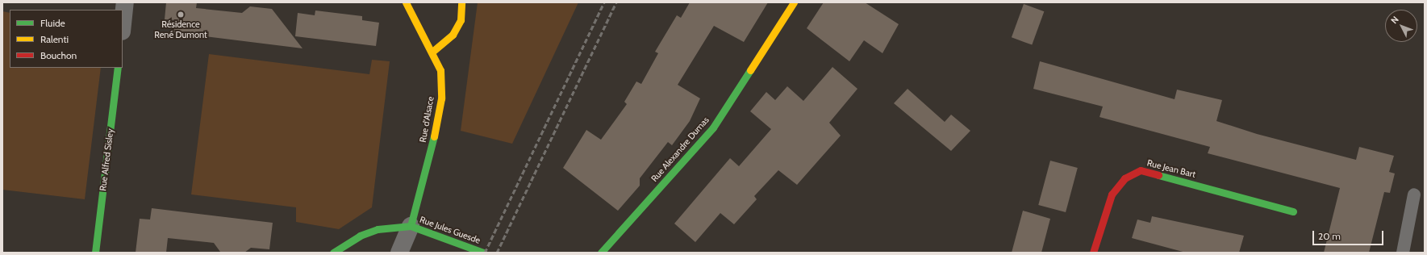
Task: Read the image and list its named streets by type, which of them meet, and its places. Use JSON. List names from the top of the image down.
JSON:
{
  "streets": {
    "street": [
      "Rue d'Alsace",
      "Rue Alexandre Dumas",
      "Rue Alfred Sisley",
      "Rue Jean Bart",
      "Rue Jules Guesde"
    ]
  },
  "crossings": [
    ["Rue d'Alsace", "Rue Jules Guesde"]
  ],
  "places": ["Résidence René Dumont"],
  "legend": ["Fluide", "Ralenti", "Bouchon"],
  "scale_bar": "20 m",
  "north": "top left"
}
